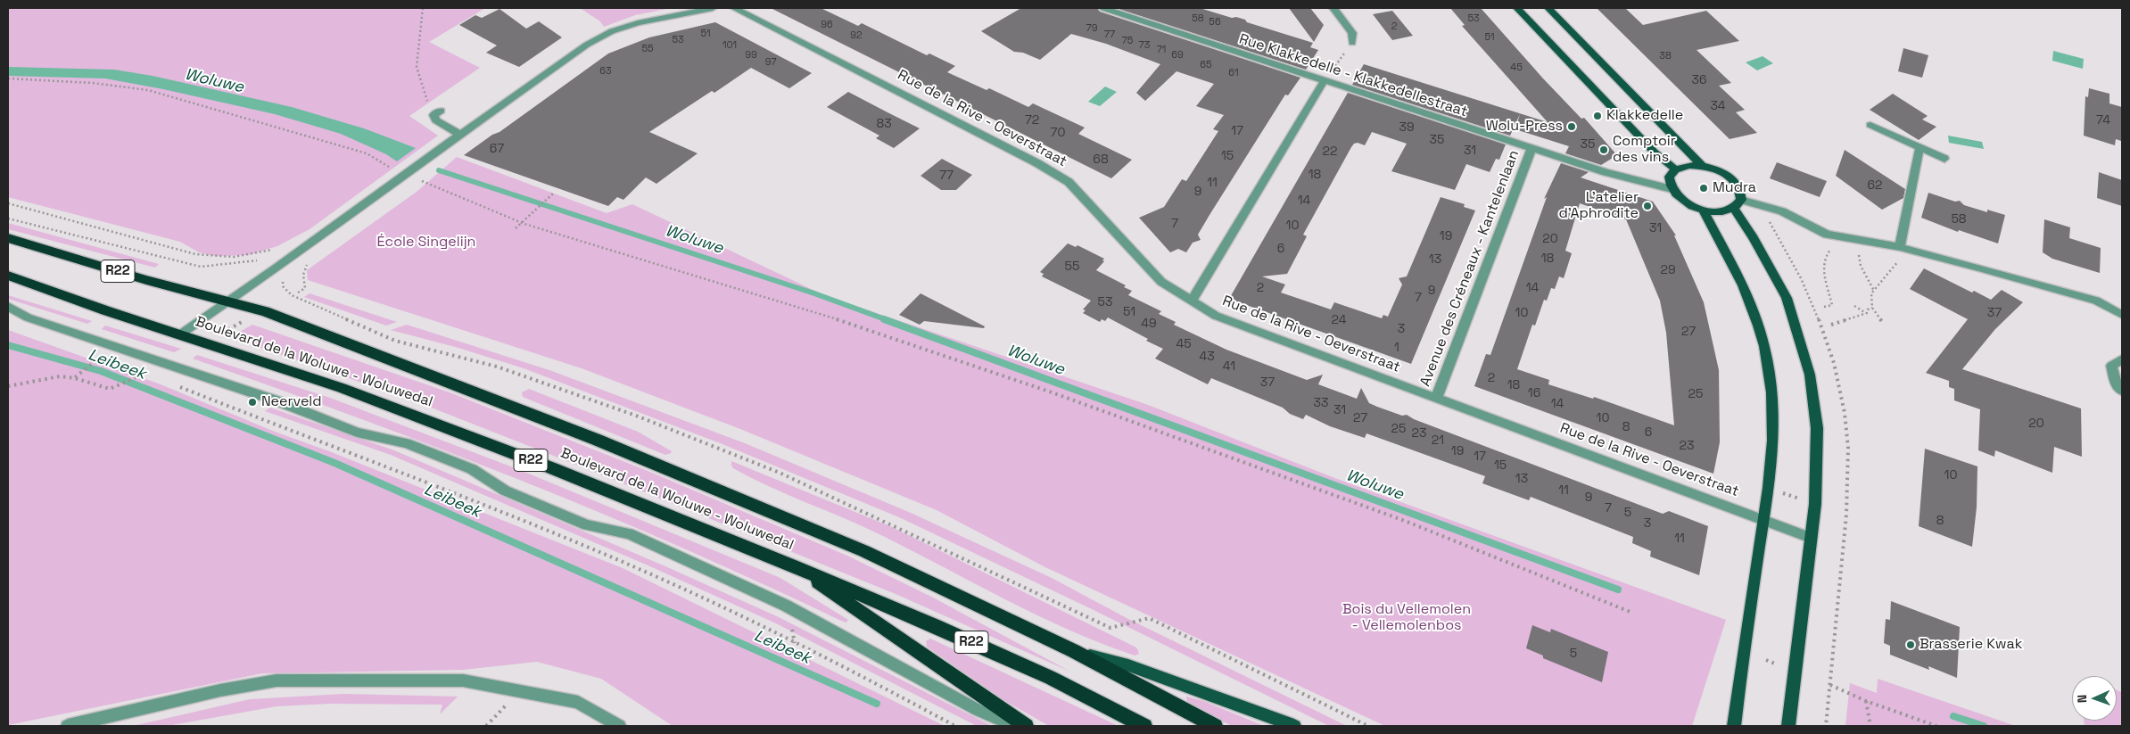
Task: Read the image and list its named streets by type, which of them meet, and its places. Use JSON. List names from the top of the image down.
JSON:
{
  "streets": {
    "highway": ["R22", "Boulevard de la Woluwe - Woluwedal"],
    "street": ["Rue Klakkedelle - Klakkedellestraat", "Rue de la Rive - Oeverstraat", "Avenue des Créneaux - Kantelenlaan"]
  },
  "crossings": [
    ["Rue Klakkedelle - Klakkedellestraat", "Avenue des Créneaux - Kantelenlaan"],
    ["Rue de la Rive - Oeverstraat", "Avenue des Créneaux - Kantelenlaan"]
  ],
  "water": ["Woluwe", "Leibeek"],
  "parks": ["École Singelijn", "Bois du Vellemolen - Vellemolenbos"],
  "places": [
    "Klakkedelle",
    "Wolu-Press",
    "Comptoir des vins",
    "Mudra",
    "L'atelier d'Aphrodite",
    "Neerveld",
    "Brasserie Kwak"
  ],
  "house_numbers": [
    "58",
    "53",
    "56",
    "96",
    "2",
    "79",
    "51",
    "77",
    "92",
    "51",
    "53",
    "75",
    "101",
    "73",
    "55",
    "71",
    "99",
    "69",
    "38",
    "97",
    "65",
    "45",
    "63",
    "61",
    "36",
    "34",
    "72",
    "74",
    "83",
    "39",
    "17",
    "70",
    "35",
    "35",
    "67",
    "31",
    "22",
    "15",
    "68",
    "18",
    "77",
    "11",
    "62",
    "9",
    "14",
    "58",
    "7",
    "10",
    "31",
    "19",
    "20",
    "6",
    "18",
    "13",
    "55",
    "29",
    "2",
    "14",
    "9",
    "7",
    "53",
    "51",
    "10",
    "37",
    "24",
    "49",
    "3",
    "27",
    "45",
    "1",
    "43",
    "41",
    "2",
    "37",
    "18",
    "16",
    "25",
    "33",
    "14",
    "31",
    "27",
    "10",
    "20",
    "8",
    "25",
    "6",
    "23",
    "21",
    "23",
    "19",
    "17",
    "15",
    "10",
    "13",
    "11",
    "9",
    "7",
    "5",
    "8",
    "3",
    "11",
    "5"
  ],
  "north": "left"
}
